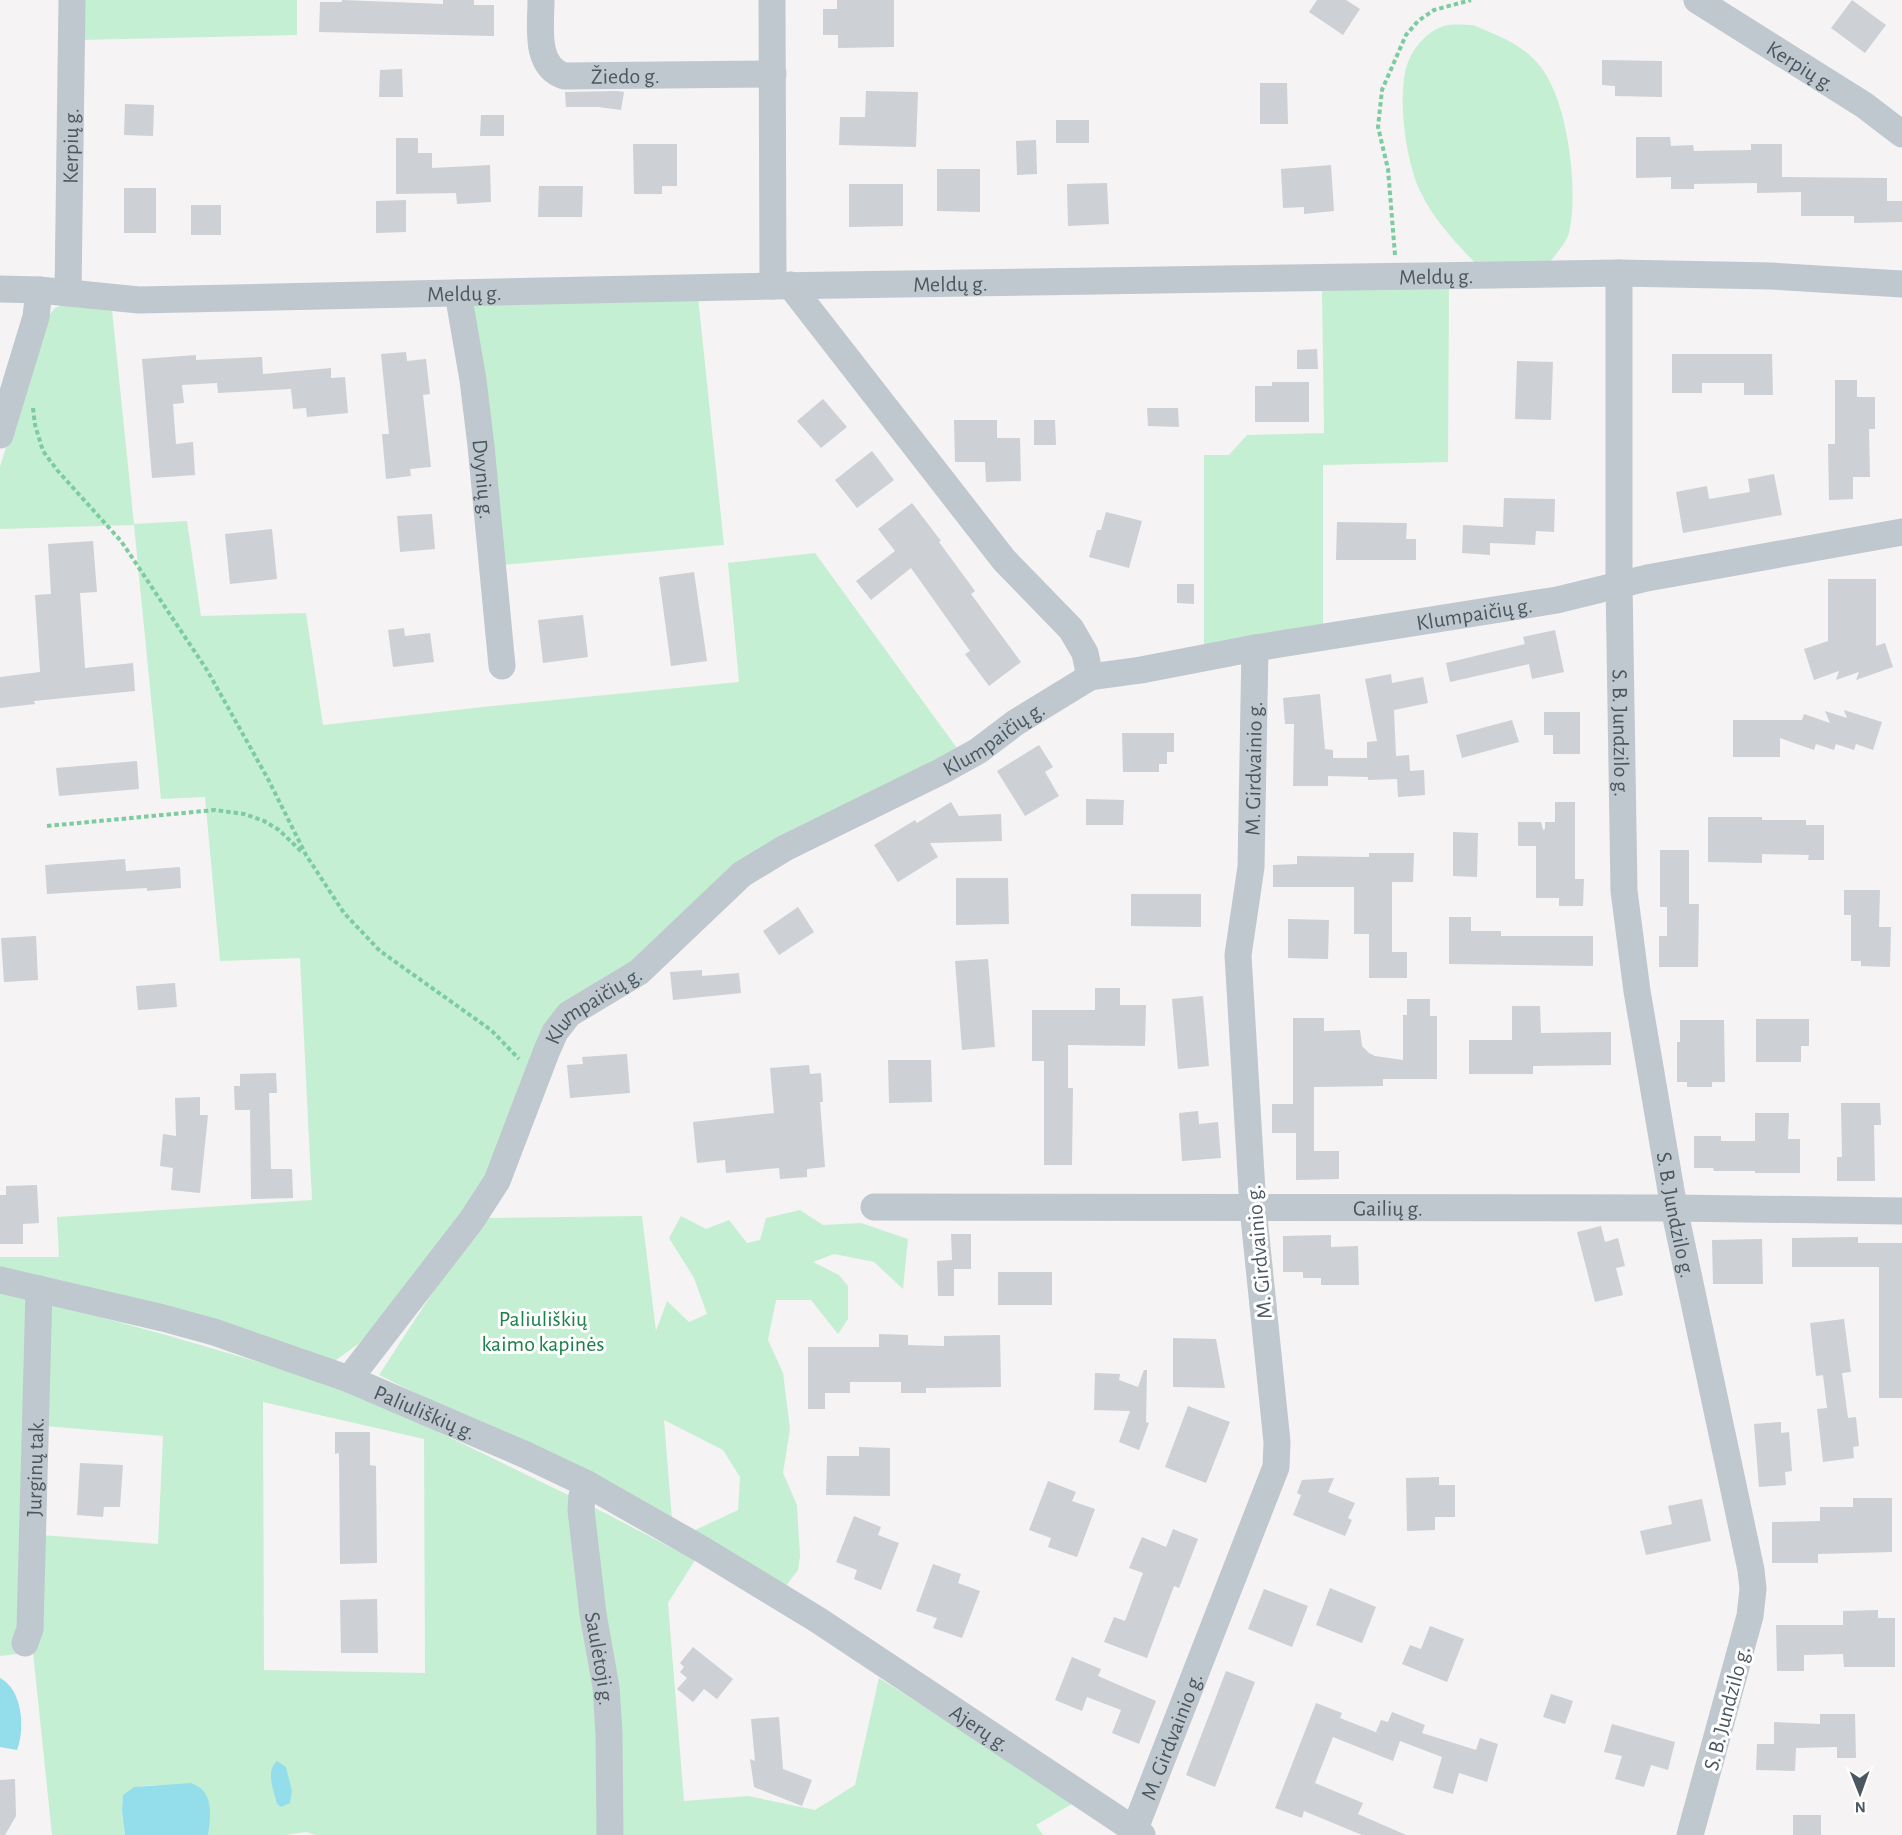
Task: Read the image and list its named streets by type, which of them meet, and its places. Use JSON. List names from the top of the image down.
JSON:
{
  "streets": {
    "street": [
      "Kerpių g.",
      "Žiedo g.",
      "Meldų g.",
      "Dvynių g.",
      "Klumpaičių g.",
      "S. B. Jundzilo g.",
      "M. Girdvainio g.",
      "Gailių g.",
      "Paliuliškių g.",
      "Jurginų tak.",
      "Saulėtoji g.",
      "Ajerų g."
    ]
  },
  "crossings": [
    ["Kerpių g.", "Meldų g."],
    ["Meldų g.", "Dvynių g."],
    ["Meldų g.", "S. B. Jundzilo g."],
    ["Klumpaičių g.", "S. B. Jundzilo g."],
    ["Klumpaičių g.", "M. Girdvainio g."],
    ["Klumpaičių g.", "Paliuliškių g."],
    ["S. B. Jundzilo g.", "Gailių g."],
    ["M. Girdvainio g.", "Gailių g."],
    ["M. Girdvainio g.", "Ajerų g."],
    ["Paliuliškių g.", "Jurginų tak."],
    ["Paliuliškių g.", "Saulėtoji g."],
    ["Paliuliškių g.", "Ajerų g."]
  ],
  "parks": ["Paliuliškių kaimo kapinės"],
  "north": "bottom"
}
